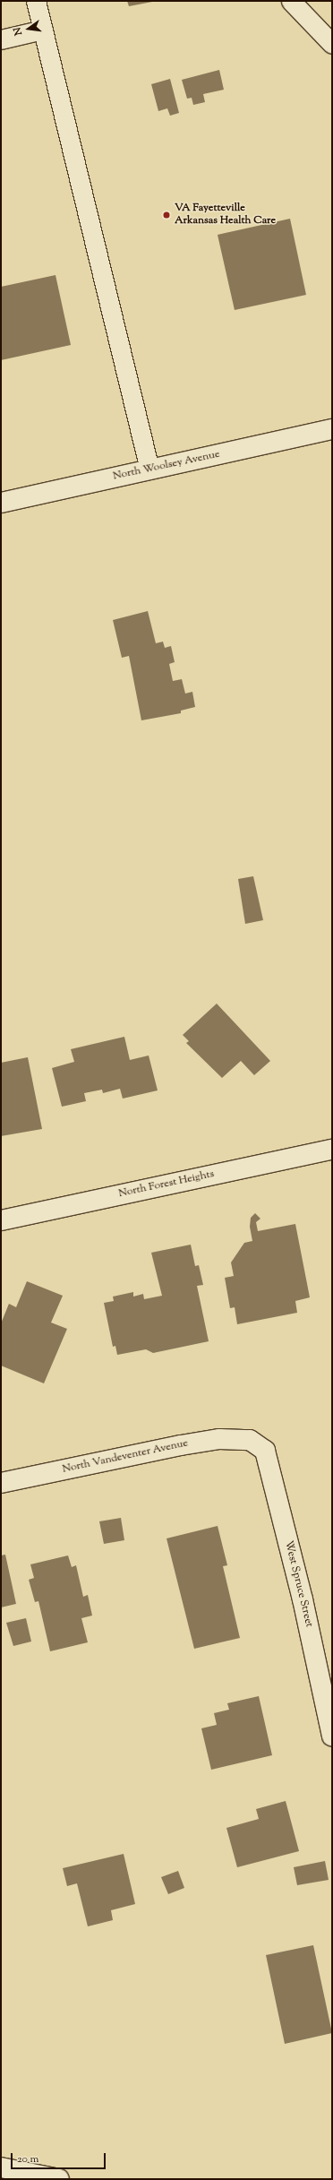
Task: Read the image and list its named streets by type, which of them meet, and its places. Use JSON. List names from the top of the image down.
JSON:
{
  "streets": {
    "street": [
      "North Woolsey Avenue",
      "North Forest Heights",
      "North Vandeventer Avenue",
      "West Spruce Street"
    ]
  },
  "crossings": [
    ["North Vandeventer Avenue", "West Spruce Street"]
  ],
  "places": ["VA Fayetteville Arkansas Health Care"],
  "scale_bar": "20 m",
  "north": "left"
}
